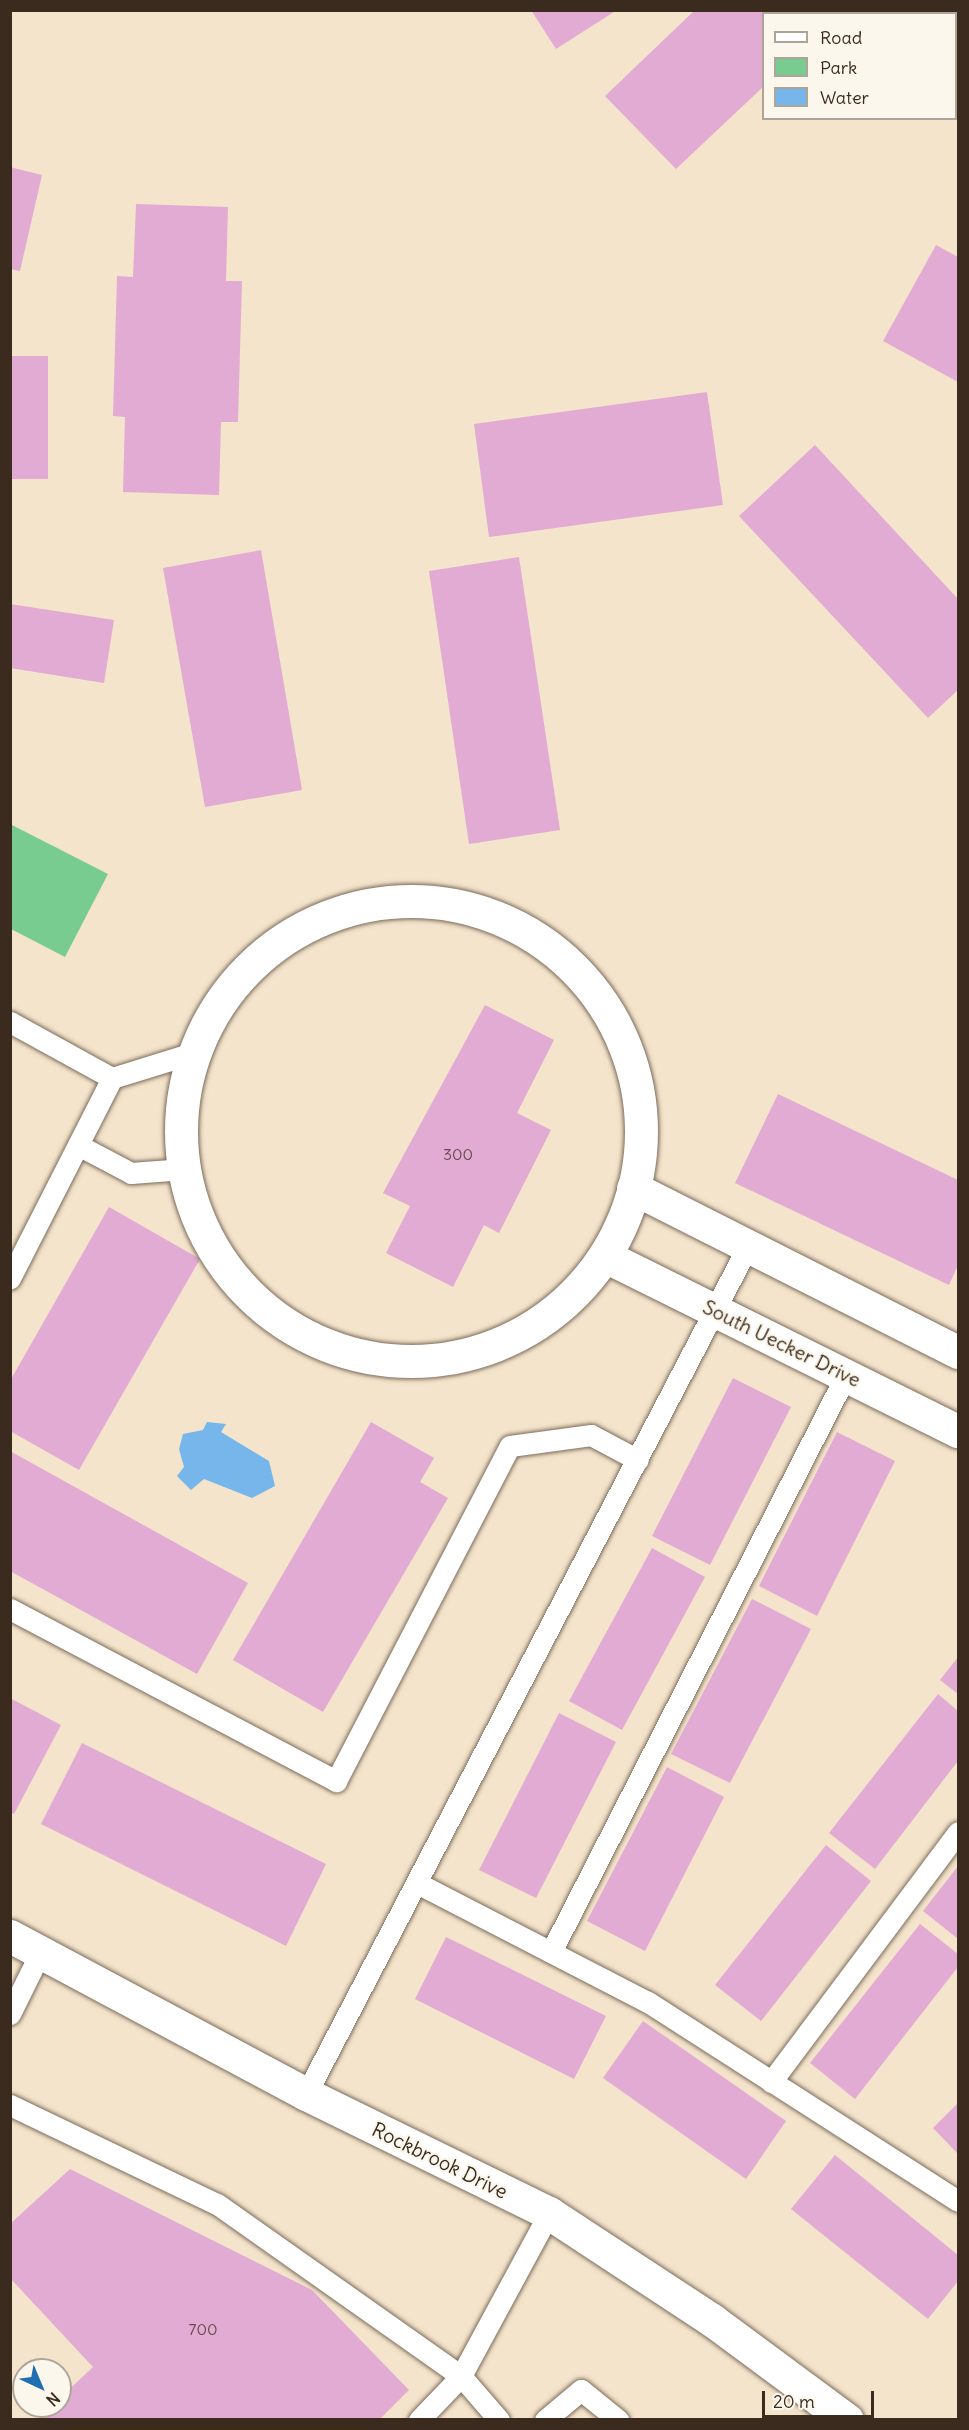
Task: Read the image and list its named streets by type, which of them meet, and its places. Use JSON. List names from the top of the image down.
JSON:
{
  "streets": {
    "street": ["South Uecker Drive", "Rockbrook Drive"]
  },
  "house_numbers": ["300", "700"],
  "legend": ["Road", "Park", "Water"],
  "scale_bar": "20 m",
  "north": "bottom right"
}
